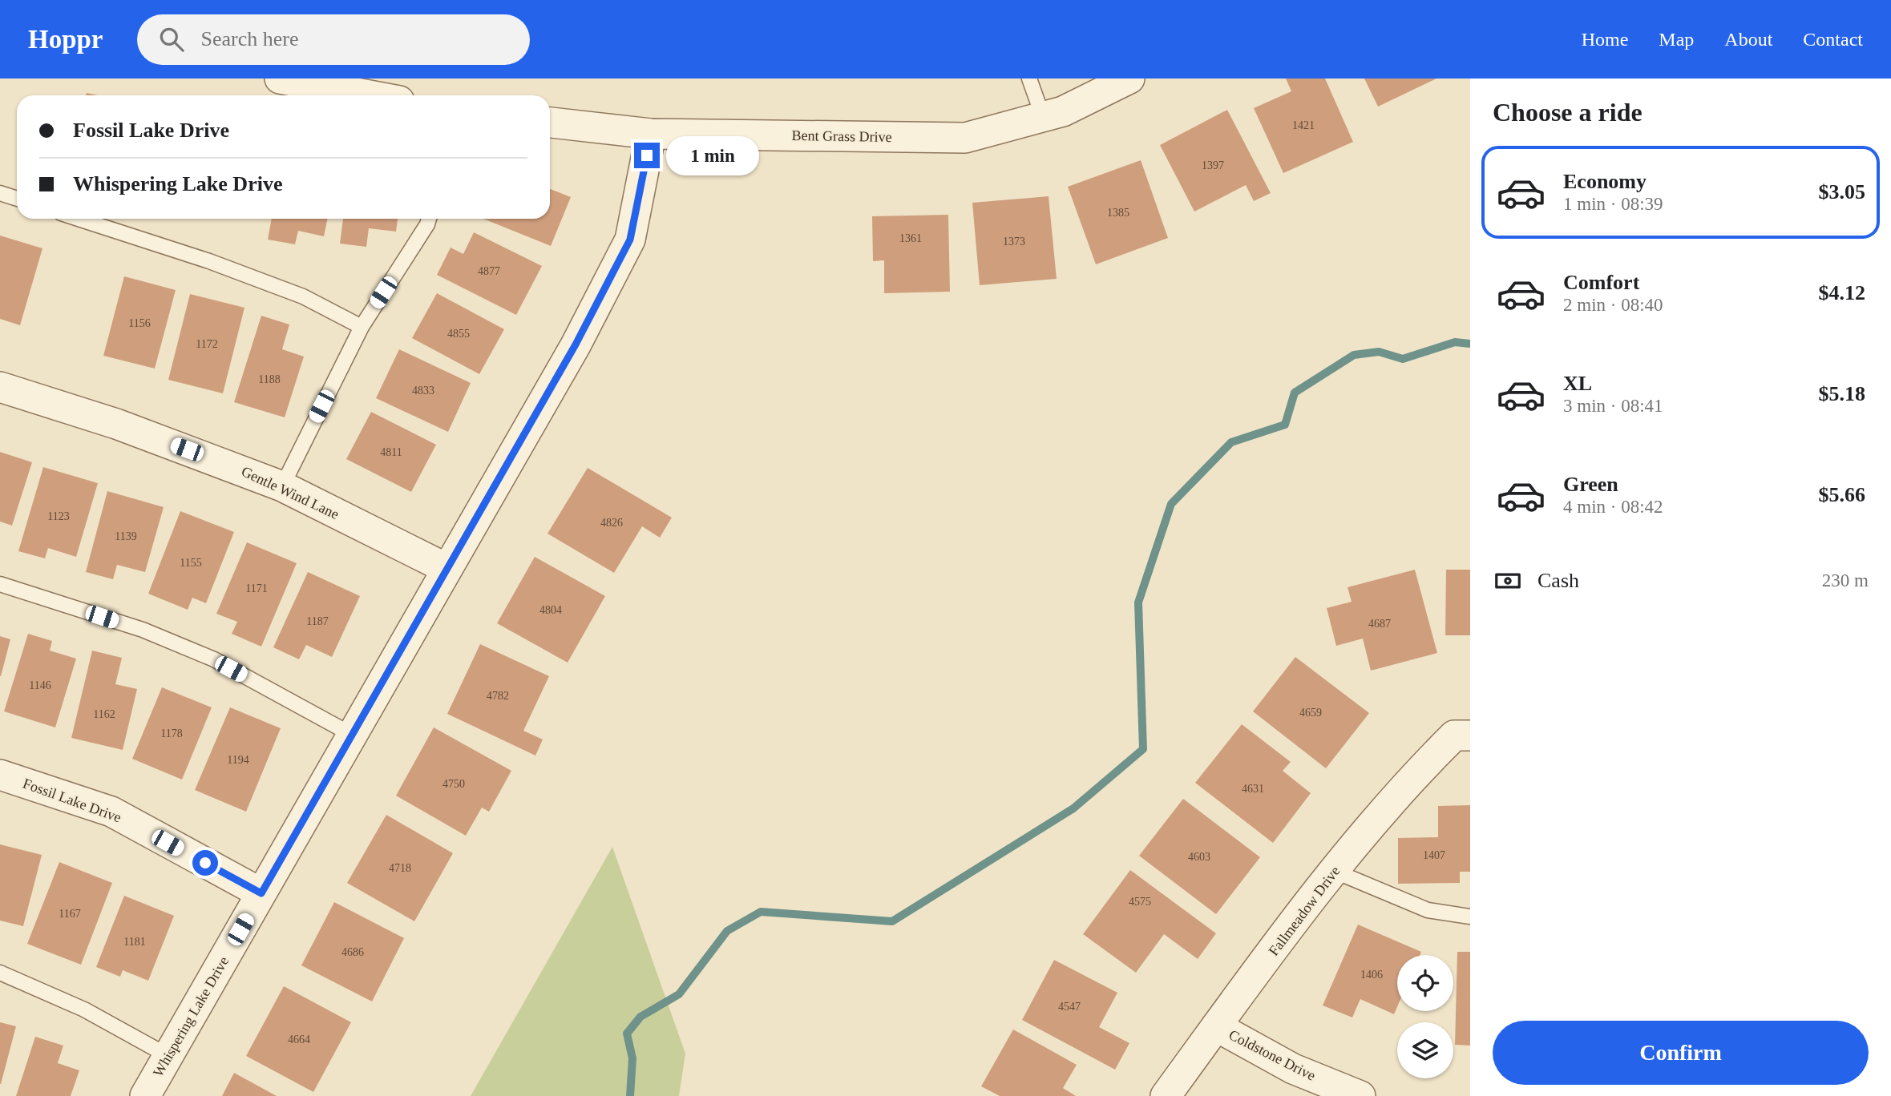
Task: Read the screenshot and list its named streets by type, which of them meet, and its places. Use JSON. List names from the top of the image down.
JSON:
{
  "streets": {
    "street": [
      "Bent Grass Drive",
      "Gentle Wind Lane",
      "Fossil Lake Drive",
      "Fallmeadow Drive",
      "Whispering Lake Drive",
      "Coldstone Drive"
    ]
  },
  "crossings": [
    ["Bent Grass Drive", "Whispering Lake Drive"],
    ["Gentle Wind Lane", "Whispering Lake Drive"],
    ["Fossil Lake Drive", "Whispering Lake Drive"],
    ["Fallmeadow Drive", "Coldstone Drive"]
  ],
  "house_numbers": [
    "1421",
    "1397",
    "1385",
    "1361",
    "1373",
    "4877",
    "1156",
    "4855",
    "1172",
    "1188",
    "4833",
    "4811",
    "1123",
    "4826",
    "1139",
    "1155",
    "1171",
    "4804",
    "1187",
    "4687",
    "1146",
    "4782",
    "4659",
    "1162",
    "1178",
    "1194",
    "4750",
    "4631",
    "1407",
    "4603",
    "4718",
    "4575",
    "1167",
    "1181",
    "4686",
    "1406",
    "4547",
    "4664"
  ],
  "page": {
    "header": "Hoppr",
    "search": "Search here",
    "nav": [
      "Home",
      "Map",
      "About",
      "Contact"
    ],
    "heading": "Choose a ride",
    "banner": ["Fossil Lake Drive", "Whispering Lake Drive"],
    "bubble": "1 min",
    "list": [
      {
        "name": "Economy",
        "note": "1 min · 08:39",
        "value": "$3.05"
      },
      {
        "name": "Comfort",
        "note": "2 min · 08:40",
        "value": "$4.12"
      },
      {
        "name": "XL",
        "note": "3 min · 08:41",
        "value": "$5.18"
      },
      {
        "name": "Green",
        "note": "4 min · 08:42",
        "value": "$5.66"
      }
    ],
    "pay": ["Cash", "230 m"],
    "buttons": "Confirm"
  }
}
